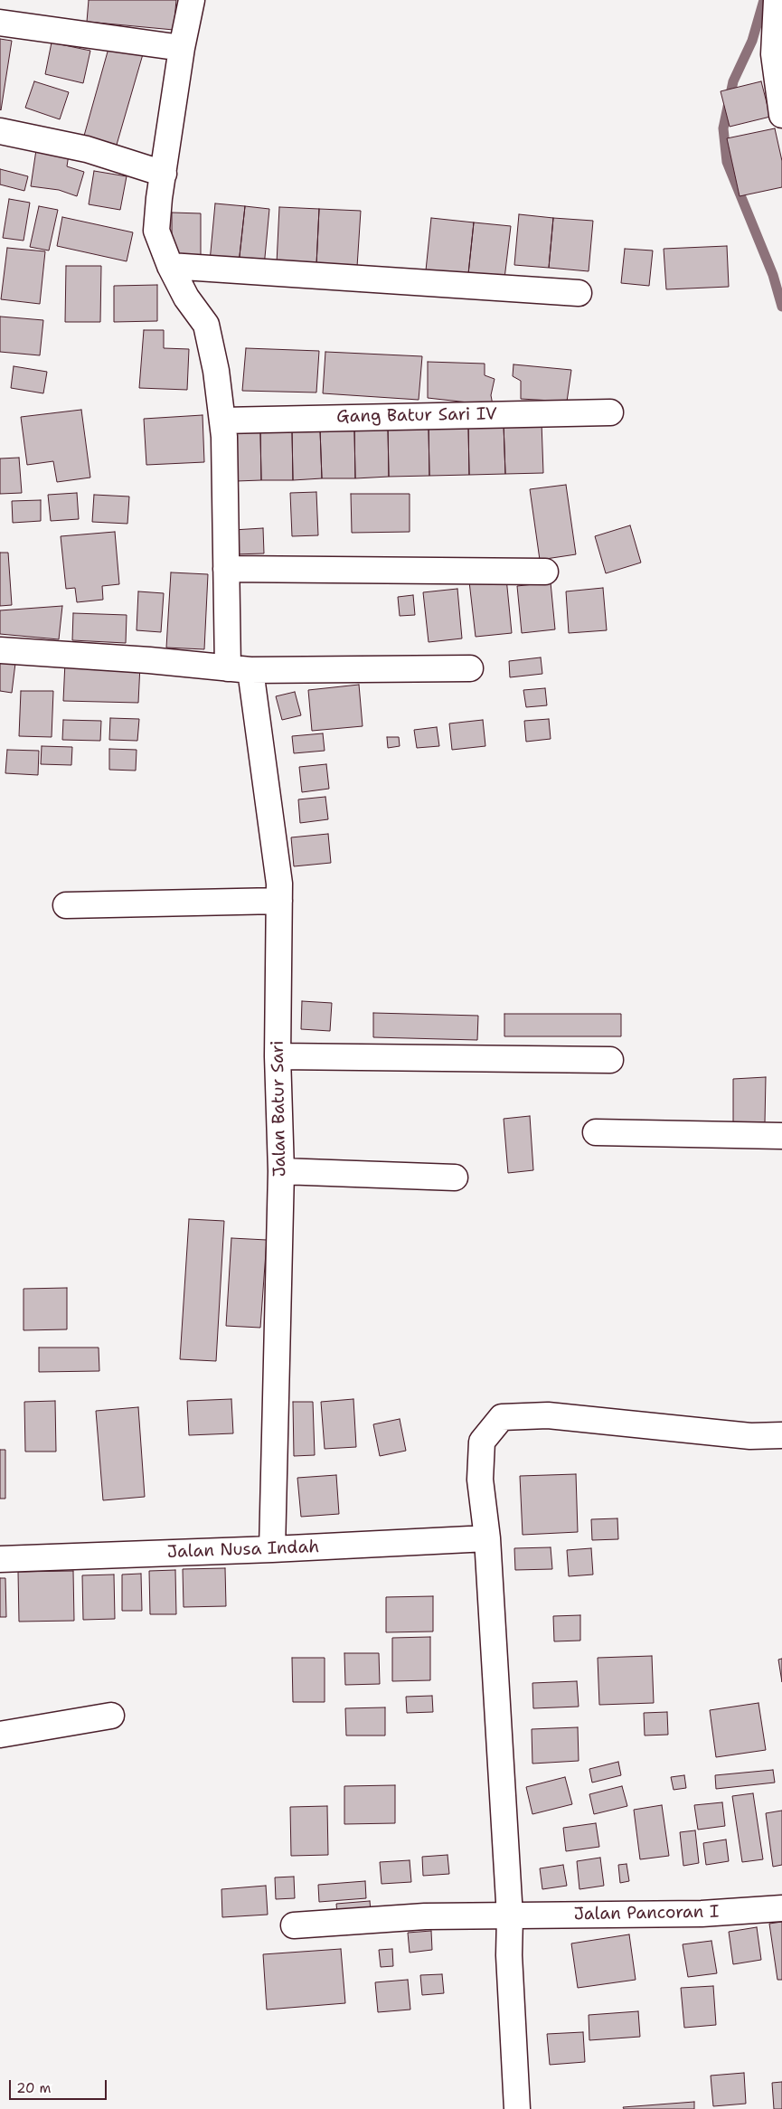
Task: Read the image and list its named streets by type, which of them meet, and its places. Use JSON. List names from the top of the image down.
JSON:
{
  "streets": {
    "street": [
      "Gang Batur Sari IV",
      "Jalan Batur Sari",
      "Jalan Nusa Indah",
      "Jalan Pancoran I"
    ]
  },
  "crossings": [
    ["Gang Batur Sari IV", "Jalan Batur Sari"],
    ["Jalan Batur Sari", "Jalan Nusa Indah"]
  ],
  "scale_bar": "20 m"
}
